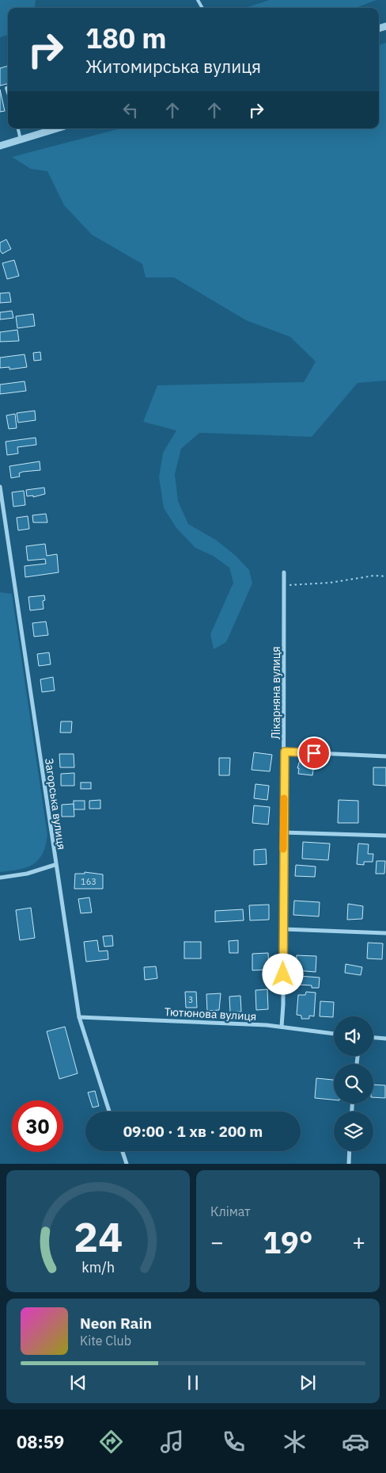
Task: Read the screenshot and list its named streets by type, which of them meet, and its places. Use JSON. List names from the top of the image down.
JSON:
{
  "streets": {
    "street": ["Лікарняна вулиця", "Загорська вулиця", "Тютюнова вулиця"]
  },
  "crossings": [
    ["Лікарняна вулиця", "Тютюнова вулиця"],
    ["Загорська вулиця", "Тютюнова вулиця"]
  ],
  "house_numbers": ["163", "3"],
  "page": {
    "turn": ["180 m", "Житомирська вулиця"],
    "limit": "30",
    "trip": "09:00 · 1 хв · 200 m",
    "tile": "Клімат",
    "heat": ["−", "19°", "+"],
    "song": ["Neon Rain", "Kite Club"],
    "tabs": "08:59",
    "gauge": ["24", "km/h"]
  }
}
